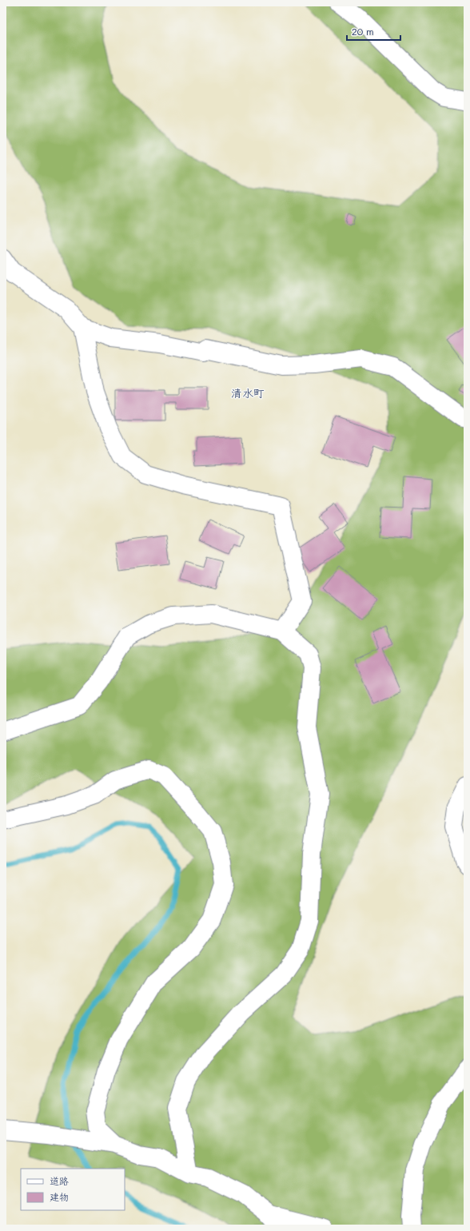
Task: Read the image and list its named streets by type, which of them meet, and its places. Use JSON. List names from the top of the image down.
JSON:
{
  "districts": ["清水町"],
  "legend": ["道路", "建物"],
  "scale_bar": "20 m"
}
